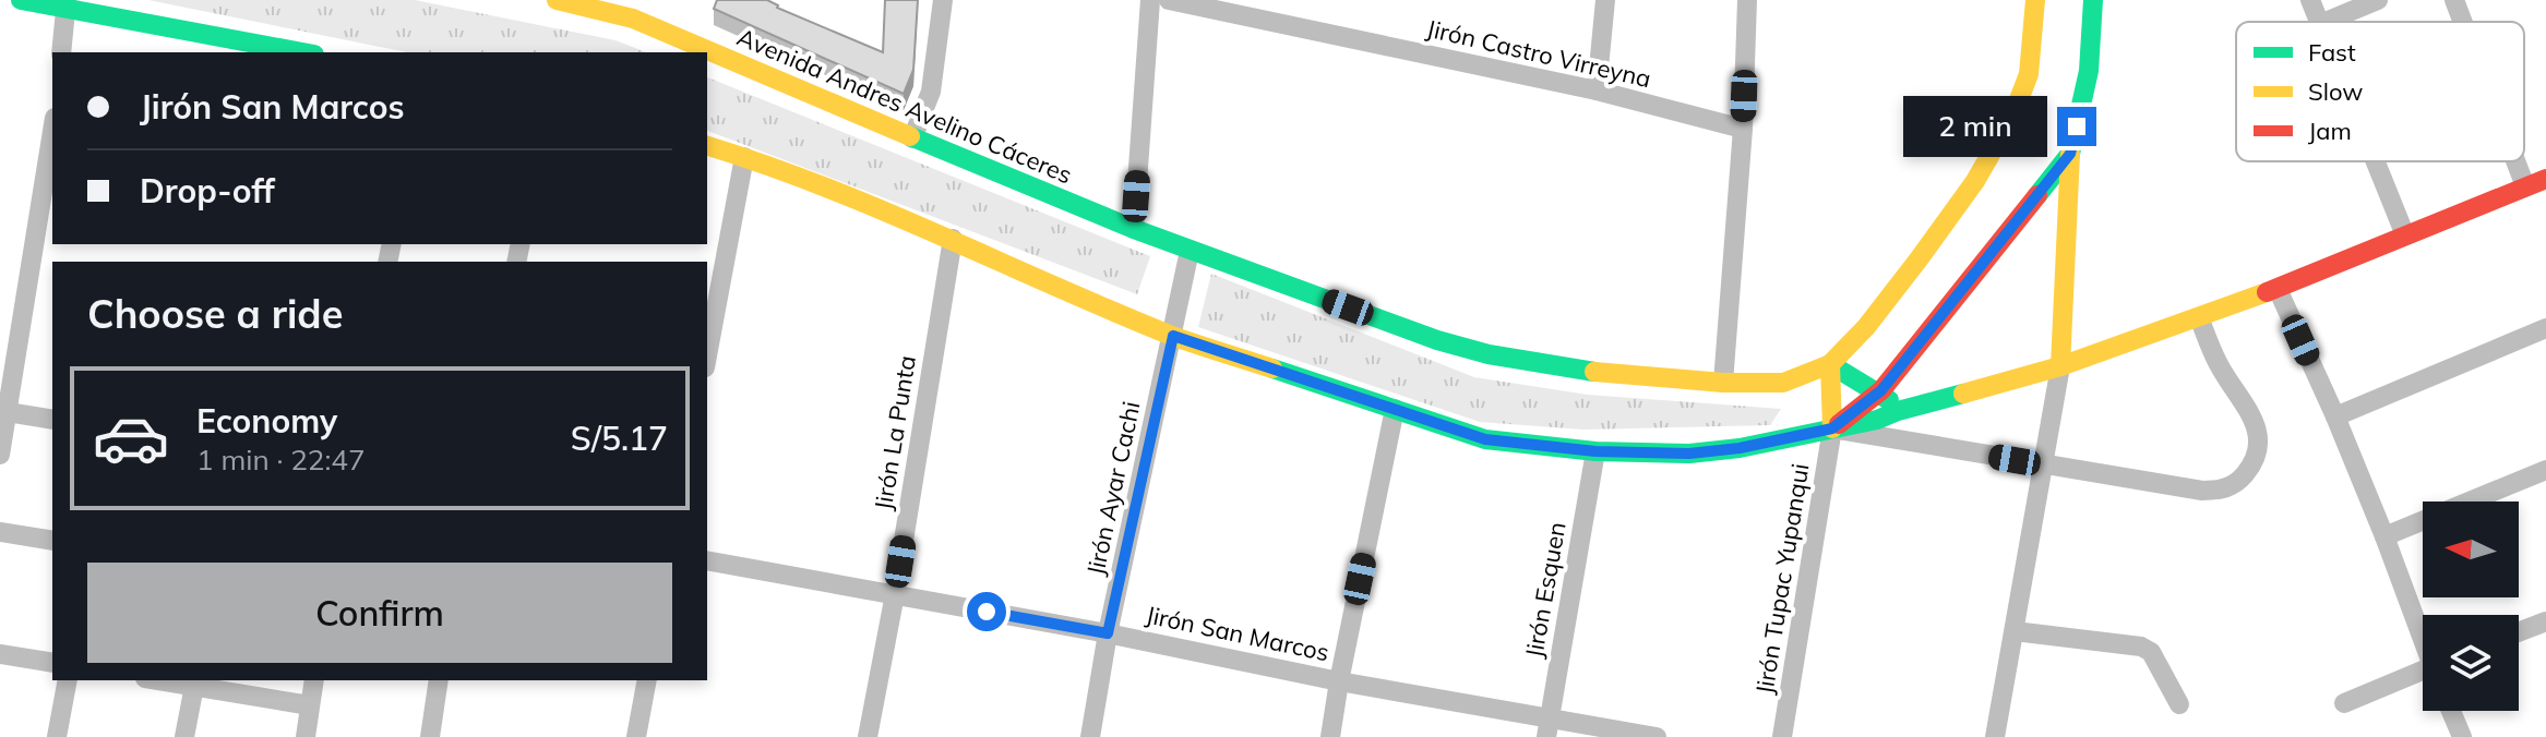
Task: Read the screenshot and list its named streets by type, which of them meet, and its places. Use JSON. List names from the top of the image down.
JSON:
{
  "streets": {
    "main road": ["Avenida Andres Avelino Cáceres"],
    "street": [
      "Jirón Castro Virreyna",
      "Jirón La Punta",
      "Jirón Ayar Cachi",
      "Jirón Tupac Yupanqui",
      "Jirón Esquen",
      "Jirón San Marcos"
    ]
  },
  "crossings": [
    ["Avenida Andres Avelino Cáceres", "Jirón Ayar Cachi"],
    ["Jirón La Punta", "Jirón San Marcos"],
    ["Jirón Ayar Cachi", "Jirón San Marcos"],
    ["Jirón Esquen", "Jirón San Marcos"]
  ],
  "legend": ["Fast", "Slow", "Jam"],
  "north": "left",
  "page": {
    "banner": ["Jirón San Marcos", "Drop-off"],
    "bubble": "2 min",
    "heading": "Choose a ride",
    "list": [
      {
        "name": "Economy",
        "note": "1 min · 22:47",
        "value": "S/5.17"
      }
    ],
    "buttons": "Confirm"
  }
}
